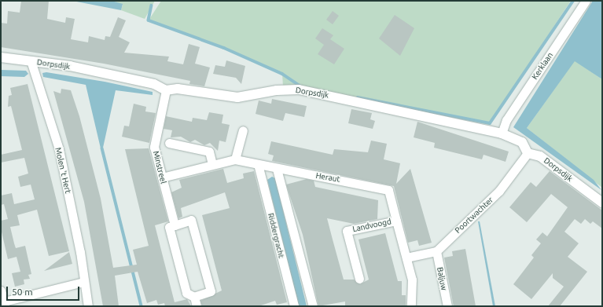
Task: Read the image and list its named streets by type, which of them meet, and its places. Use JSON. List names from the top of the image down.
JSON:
{
  "streets": {
    "street": [
      "Dorpsdijk",
      "Kerklaan",
      "Minstreel",
      "Molen 't Hert",
      "Heraut",
      "Poortwachter",
      "Landvoogd",
      "Riddergracht",
      "Baljuw"
    ]
  },
  "crossings": [
    ["Dorpsdijk", "Kerklaan"],
    ["Dorpsdijk", "Minstreel"],
    ["Dorpsdijk", "Molen 't Hert"],
    ["Dorpsdijk", "Poortwachter"],
    ["Minstreel", "Heraut"],
    ["Heraut", "Landvoogd"],
    ["Heraut", "Riddergracht"],
    ["Poortwachter", "Baljuw"]
  ],
  "scale_bar": "50 m"
}
